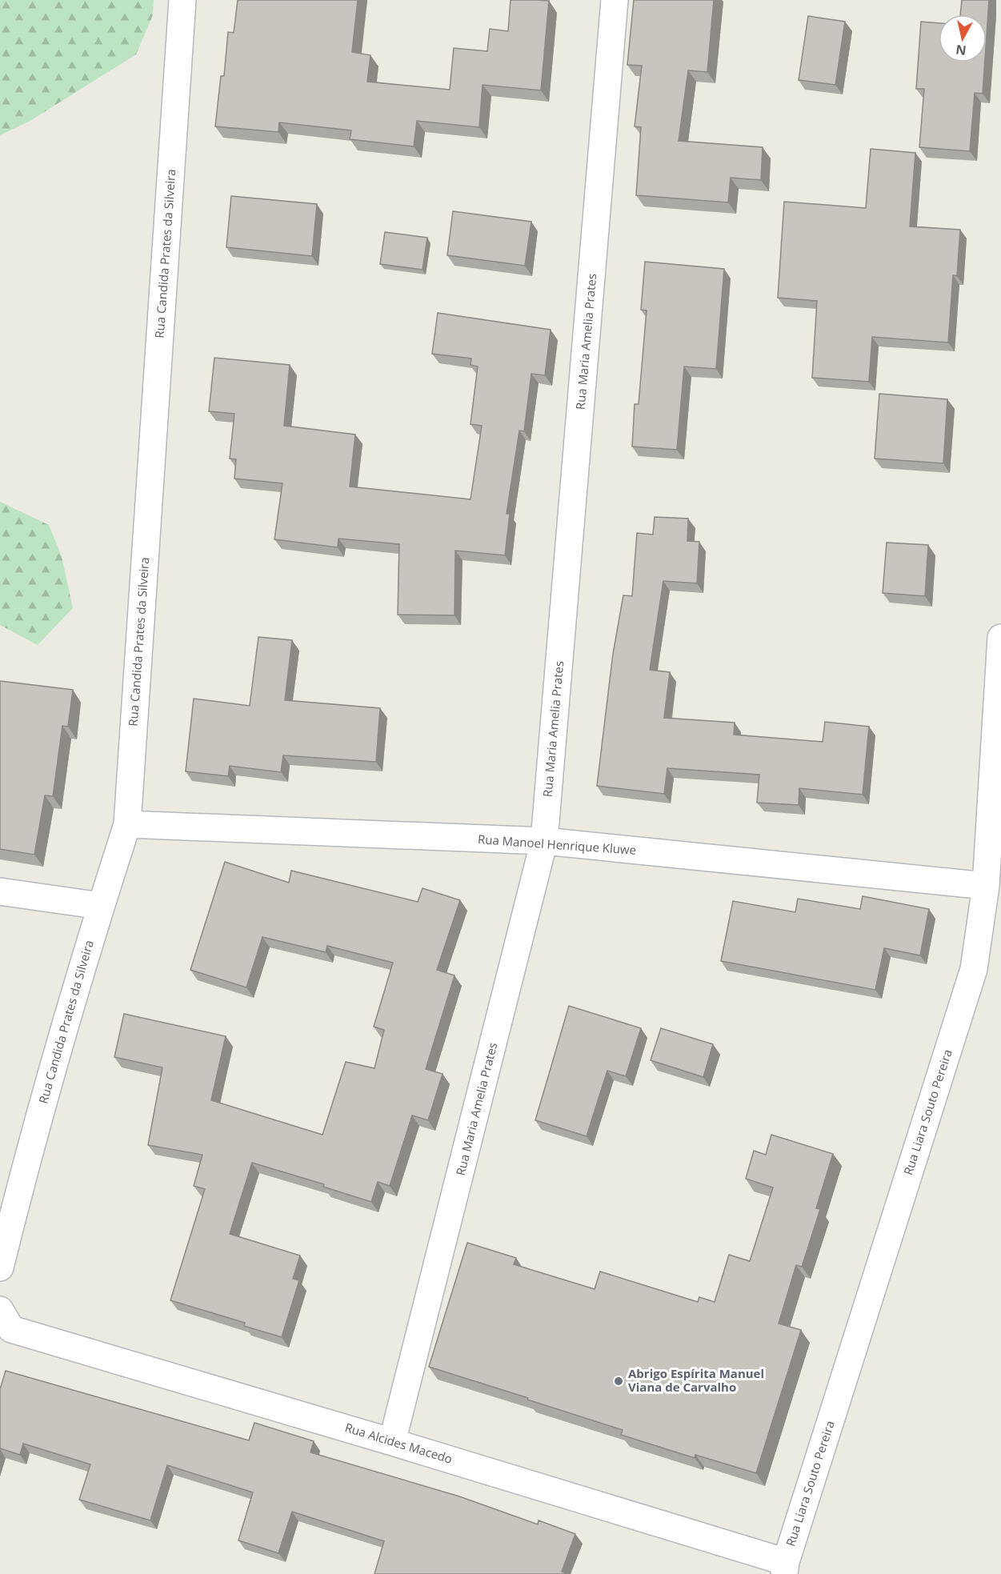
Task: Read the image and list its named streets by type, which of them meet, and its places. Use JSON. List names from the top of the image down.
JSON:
{
  "streets": {
    "street": [
      "Rua Candida Prates da Silveira",
      "Rua Maria Amelia Prates",
      "Rua Manoel Henrique Kluwe",
      "Rua Liara Souto Pereira",
      "Rua Alcides Macedo"
    ]
  },
  "crossings": [
    ["Rua Candida Prates da Silveira", "Rua Manoel Henrique Kluwe"],
    ["Rua Maria Amelia Prates", "Rua Manoel Henrique Kluwe"],
    ["Rua Maria Amelia Prates", "Rua Alcides Macedo"],
    ["Rua Manoel Henrique Kluwe", "Rua Liara Souto Pereira"],
    ["Rua Liara Souto Pereira", "Rua Alcides Macedo"]
  ],
  "places": ["Abrigo Espírita Manuel Viana de Carvalho"],
  "north": "bottom"
}
